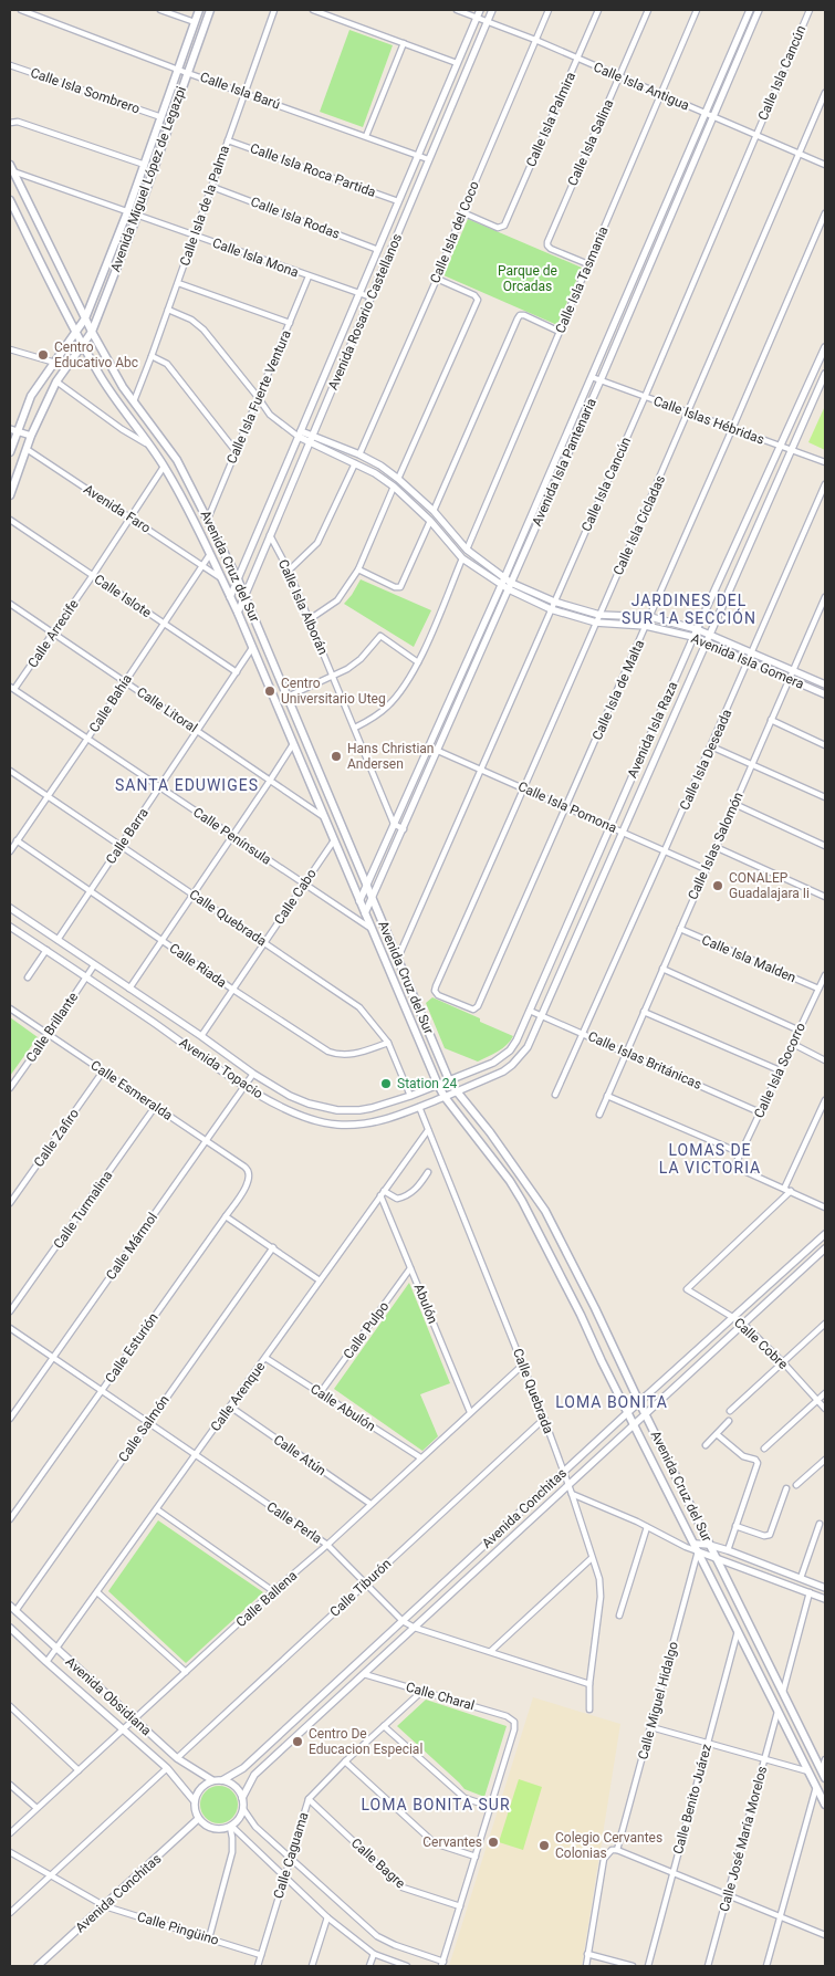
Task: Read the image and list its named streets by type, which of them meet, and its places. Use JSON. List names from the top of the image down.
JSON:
{
  "streets": {
    "main road": ["Avenida Miguel López de Legazpi", "Avenida Cruz del Sur"],
    "street": [
      "Calle Isla Cancún",
      "Calle Isla Antigua",
      "Calle Isla Sombrero",
      "Calle Isla Barú",
      "Calle Isla Palmira",
      "Calle Isla Salina",
      "Calle Isla Roca Partida",
      "Calle Isla de la Palma",
      "Calle Isla Rodas",
      "Calle Isla del Coco",
      "Calle Isla Mona",
      "Calle Isla Tasmania",
      "Avenida Rosario Castellanos",
      "Calle Isla Fuerte Ventura",
      "Calle Islas Hébridas",
      "Avenida Isla Pantenaria",
      "Avenida Faro",
      "Calle Isla Cícladas",
      "Calle Islote",
      "Calle Isla Alborán",
      "Calle Arrecife",
      "Avenida Isla Gomera",
      "Calle Isla de Malta",
      "Calle Bahía",
      "Calle Litoral",
      "Avenida Isla Raza",
      "Calle Isla Deseada",
      "Calle Isla Pomona",
      "Calle Barra",
      "Calle Península",
      "Calle Islas Salomón",
      "Calle Cabo",
      "Calle Quebrada",
      "Calle Isla Malden",
      "Calle Riada",
      "Calle Brillante",
      "Calle Islas Británicas",
      "Avenida Topacio",
      "Calle Isla Socorro",
      "Calle Esmeralda",
      "Calle Zafiro",
      "Calle Turmalina",
      "Calle Mármol",
      "Abulón",
      "Calle Pulpo",
      "Calle Cobre",
      "Calle Esturión",
      "Calle Arenque",
      "Calle Abulón",
      "Calle Salmón",
      "Calle Atún",
      "Avenida Conchitas",
      "Calle Perla",
      "Calle Tiburón",
      "Calle Ballena",
      "Avenida Obsidiana",
      "Calle Charal",
      "Calle Miguel Hidalgo",
      "Calle Benito Juárez",
      "Calle José María Morelos",
      "Calle Caguama",
      "Calle Bagre",
      "Calle Pingüino"
    ]
  },
  "crossings": [
    ["Calle Isla Cancún", "Calle Isla Antigua"],
    ["Calle Isla Cancún", "Calle Islas Hébridas"],
    ["Calle Isla Cancún", "Avenida Cruz del Sur"],
    ["Calle Isla Cancún", "Avenida Isla Gomera"],
    ["Calle Isla Cancún", "Calle Isla Pomona"],
    ["Calle Isla Antigua", "Calle Isla Palmira"],
    ["Calle Isla Antigua", "Calle Isla Salina"],
    ["Calle Isla Antigua", "Calle Isla del Coco"],
    ["Calle Isla Antigua", "Calle Isla Tasmania"],
    ["Calle Isla Antigua", "Avenida Rosario Castellanos"],
    ["Calle Isla Antigua", "Avenida Isla Pantenaria"],
    ["Calle Isla Antigua", "Calle Isla Cícladas"],
    ["Calle Isla Sombrero", "Avenida Miguel López de Legazpi"],
    ["Calle Isla Barú", "Avenida Miguel López de Legazpi"],
    ["Calle Isla Barú", "Calle Isla de la Palma"],
    ["Calle Isla Barú", "Avenida Rosario Castellanos"],
    ["Calle Isla Palmira", "Calle Isla del Coco"],
    ["Calle Isla Salina", "Calle Isla Tasmania"],
    ["Calle Isla Roca Partida", "Calle Isla de la Palma"],
    ["Calle Isla Roca Partida", "Avenida Rosario Castellanos"],
    ["Avenida Miguel López de Legazpi", "Calle Isla Mona"],
    ["Avenida Miguel López de Legazpi", "Avenida Faro"],
    ["Avenida Miguel López de Legazpi", "Avenida Cruz del Sur"],
    ["Calle Isla de la Palma", "Calle Isla Rodas"],
    ["Calle Isla de la Palma", "Calle Isla Mona"],
    ["Calle Isla de la Palma", "Avenida Cruz del Sur"],
    ["Calle Isla Rodas", "Avenida Rosario Castellanos"],
    ["Calle Isla del Coco", "Avenida Isla Gomera"],
    ["Calle Isla Mona", "Avenida Rosario Castellanos"],
    ["Calle Isla Mona", "Calle Isla Fuerte Ventura"],
    ["Calle Isla Mona", "Avenida Cruz del Sur"],
    ["Calle Isla Tasmania", "Avenida Isla Gomera"],
    ["Avenida Rosario Castellanos", "Avenida Cruz del Sur"],
    ["Avenida Rosario Castellanos", "Calle Isla Alborán"],
    ["Avenida Rosario Castellanos", "Avenida Isla Gomera"],
    ["Calle Isla Fuerte Ventura", "Avenida Cruz del Sur"],
    ["Calle Islas Hébridas", "Avenida Isla Pantenaria"],
    ["Calle Islas Hébridas", "Calle Isla Cícladas"],
    ["Calle Islas Hébridas", "Calle Isla de Malta"],
    ["Calle Islas Hébridas", "Avenida Isla Raza"],
    ["Avenida Isla Pantenaria", "Avenida Cruz del Sur"],
    ["Avenida Isla Pantenaria", "Calle Isla Alborán"],
    ["Avenida Isla Pantenaria", "Avenida Isla Gomera"],
    ["Avenida Isla Pantenaria", "Calle Isla Pomona"],
    ["Avenida Faro", "Avenida Cruz del Sur"],
    ["Avenida Faro", "Calle Arrecife"],
    ["Avenida Faro", "Calle Bahía"],
    ["Calle Isla Cícladas", "Avenida Isla Gomera"],
    ["Calle Isla Cícladas", "Calle Isla de Malta"],
    ["Calle Isla Cícladas", "Calle Isla Pomona"],
    ["Avenida Cruz del Sur", "Calle Arrecife"],
    ["Avenida Cruz del Sur", "Calle Bahía"],
    ["Avenida Cruz del Sur", "Calle Litoral"],
    ["Avenida Cruz del Sur", "Avenida Isla Raza"],
    ["Avenida Cruz del Sur", "Calle Barra"],
    ["Avenida Cruz del Sur", "Calle Península"],
    ["Avenida Cruz del Sur", "Calle Cabo"],
    ["Avenida Cruz del Sur", "Avenida Topacio"],
    ["Avenida Cruz del Sur", "Avenida Conchitas"],
    ["Avenida Cruz del Sur", "Calle Miguel Hidalgo"],
    ["Avenida Cruz del Sur", "Calle Benito Juárez"],
    ["Avenida Cruz del Sur", "Calle José María Morelos"],
    ["Calle Islote", "Calle Arrecife"],
    ["Calle Islote", "Calle Bahía"],
    ["Calle Islote", "Calle Barra"],
    ["Calle Arrecife", "Calle Litoral"],
    ["Calle Arrecife", "Calle Península"],
    ["Avenida Isla Gomera", "Calle Isla de Malta"],
    ["Avenida Isla Gomera", "Avenida Isla Raza"],
    ["Avenida Isla Gomera", "Calle Isla Deseada"],
    ["Avenida Isla Gomera", "Calle Islas Salomón"],
    ["Calle Isla de Malta", "Calle Isla Pomona"],
    ["Calle Bahía", "Calle Litoral"],
    ["Calle Bahía", "Calle Península"],
    ["Calle Bahía", "Calle Quebrada"],
    ["Calle Bahía", "Calle Riada"],
    ["Calle Litoral", "Calle Barra"],
    ["Avenida Isla Raza", "Calle Isla Pomona"],
    ["Avenida Isla Raza", "Calle Islas Británicas"],
    ["Avenida Isla Raza", "Avenida Topacio"],
    ["Calle Isla Deseada", "Calle Isla Pomona"],
    ["Calle Isla Deseada", "Calle Islas Británicas"],
    ["Calle Isla Pomona", "Calle Islas Salomón"],
    ["Calle Barra", "Calle Península"],
    ["Calle Barra", "Calle Quebrada"],
    ["Calle Barra", "Calle Riada"],
    ["Calle Barra", "Avenida Topacio"],
    ["Calle Península", "Calle Cabo"],
    ["Calle Islas Salomón", "Calle Isla Malden"],
    ["Calle Islas Salomón", "Calle Islas Británicas"],
    ["Calle Cabo", "Calle Quebrada"],
    ["Calle Cabo", "Calle Riada"],
    ["Calle Cabo", "Avenida Topacio"],
    ["Calle Quebrada", "Calle Riada"],
    ["Calle Quebrada", "Avenida Topacio"],
    ["Calle Quebrada", "Calle Arenque"],
    ["Calle Quebrada", "Avenida Conchitas"],
    ["Calle Quebrada", "Calle Perla"],
    ["Calle Quebrada", "Calle Tiburón"],
    ["Calle Quebrada", "Calle Ballena"],
    ["Calle Isla Malden", "Calle Isla Socorro"],
    ["Calle Brillante", "Avenida Topacio"],
    ["Calle Brillante", "Calle Esmeralda"],
    ["Calle Islas Británicas", "Calle Isla Socorro"],
    ["Avenida Topacio", "Calle Mármol"],
    ["Calle Esmeralda", "Calle Zafiro"],
    ["Calle Esmeralda", "Calle Turmalina"],
    ["Calle Esmeralda", "Calle Mármol"],
    ["Calle Esmeralda", "Calle Esturión"],
    ["Calle Mármol", "Calle Perla"],
    ["Abulón", "Calle Pulpo"],
    ["Abulón", "Calle Arenque"],
    ["Abulón", "Calle Ballena"],
    ["Calle Pulpo", "Calle Abulón"],
    ["Calle Cobre", "Avenida Conchitas"],
    ["Calle Esturión", "Calle Perla"],
    ["Calle Arenque", "Calle Abulón"],
    ["Calle Arenque", "Calle Atún"],
    ["Calle Arenque", "Calle Perla"],
    ["Calle Arenque", "Avenida Obsidiana"],
    ["Calle Abulón", "Calle Ballena"],
    ["Calle Salmón", "Calle Perla"],
    ["Calle Salmón", "Avenida Obsidiana"],
    ["Calle Atún", "Calle Ballena"],
    ["Avenida Conchitas", "Calle Perla"],
    ["Avenida Conchitas", "Avenida Obsidiana"],
    ["Avenida Conchitas", "Calle Charal"],
    ["Avenida Conchitas", "Calle Pingüino"],
    ["Calle Perla", "Calle Tiburón"],
    ["Calle Perla", "Calle Ballena"],
    ["Calle Tiburón", "Avenida Obsidiana"],
    ["Calle Ballena", "Avenida Obsidiana"],
    ["Calle Charal", "Calle Caguama"],
    ["Calle Caguama", "Calle Bagre"],
    ["Calle Caguama", "Calle Pingüino"]
  ],
  "districts": [
    "JARDINES DEL SUR 1A SECCIÓN",
    "SANTA EDUWIGES",
    "LOMAS DE LA VICTORIA",
    "LOMA BONITA",
    "LOMA BONITA SUR"
  ],
  "parks": ["Parque de Orcadas"],
  "places": [
    "Centro Educativo Abc",
    "Centro Universitario Uteg",
    "Hans Christian Andersen",
    "CONALEP Guadalajara Ii",
    "Station 24",
    "Centro De Educacion Especial",
    "Cervantes",
    "Colegio Cervantes Colonias"
  ]
}
